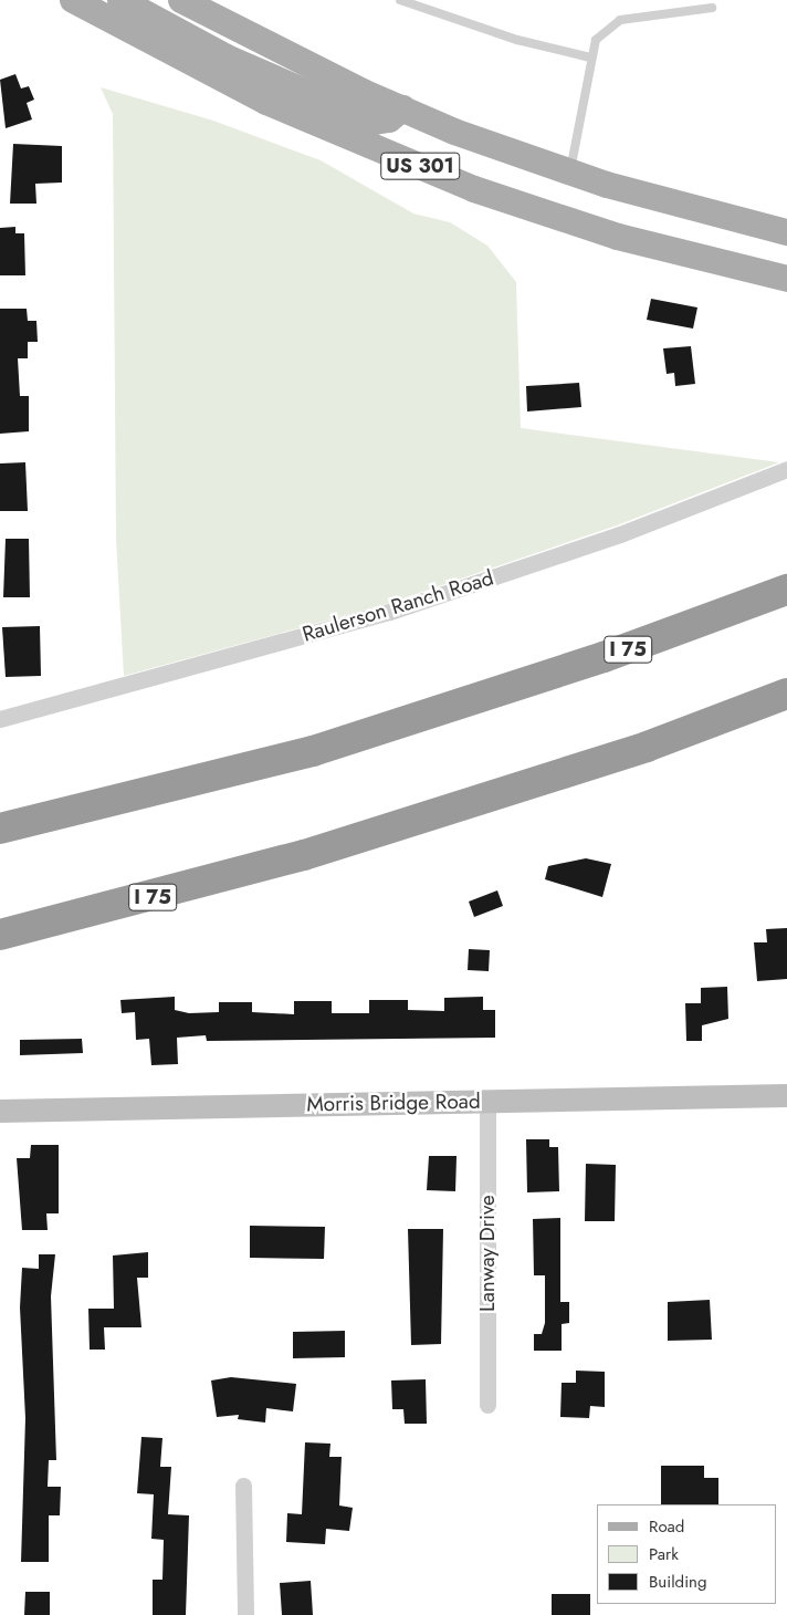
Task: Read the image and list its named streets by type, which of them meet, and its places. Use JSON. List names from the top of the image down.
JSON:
{
  "streets": {
    "highway": ["I 75"],
    "main road": ["US 301"],
    "street": ["Raulerson Ranch Road", "Morris Bridge Road", "Lanway Drive"]
  },
  "crossings": [
    ["Morris Bridge Road", "Lanway Drive"]
  ],
  "legend": ["Road", "Park", "Building"]
}
